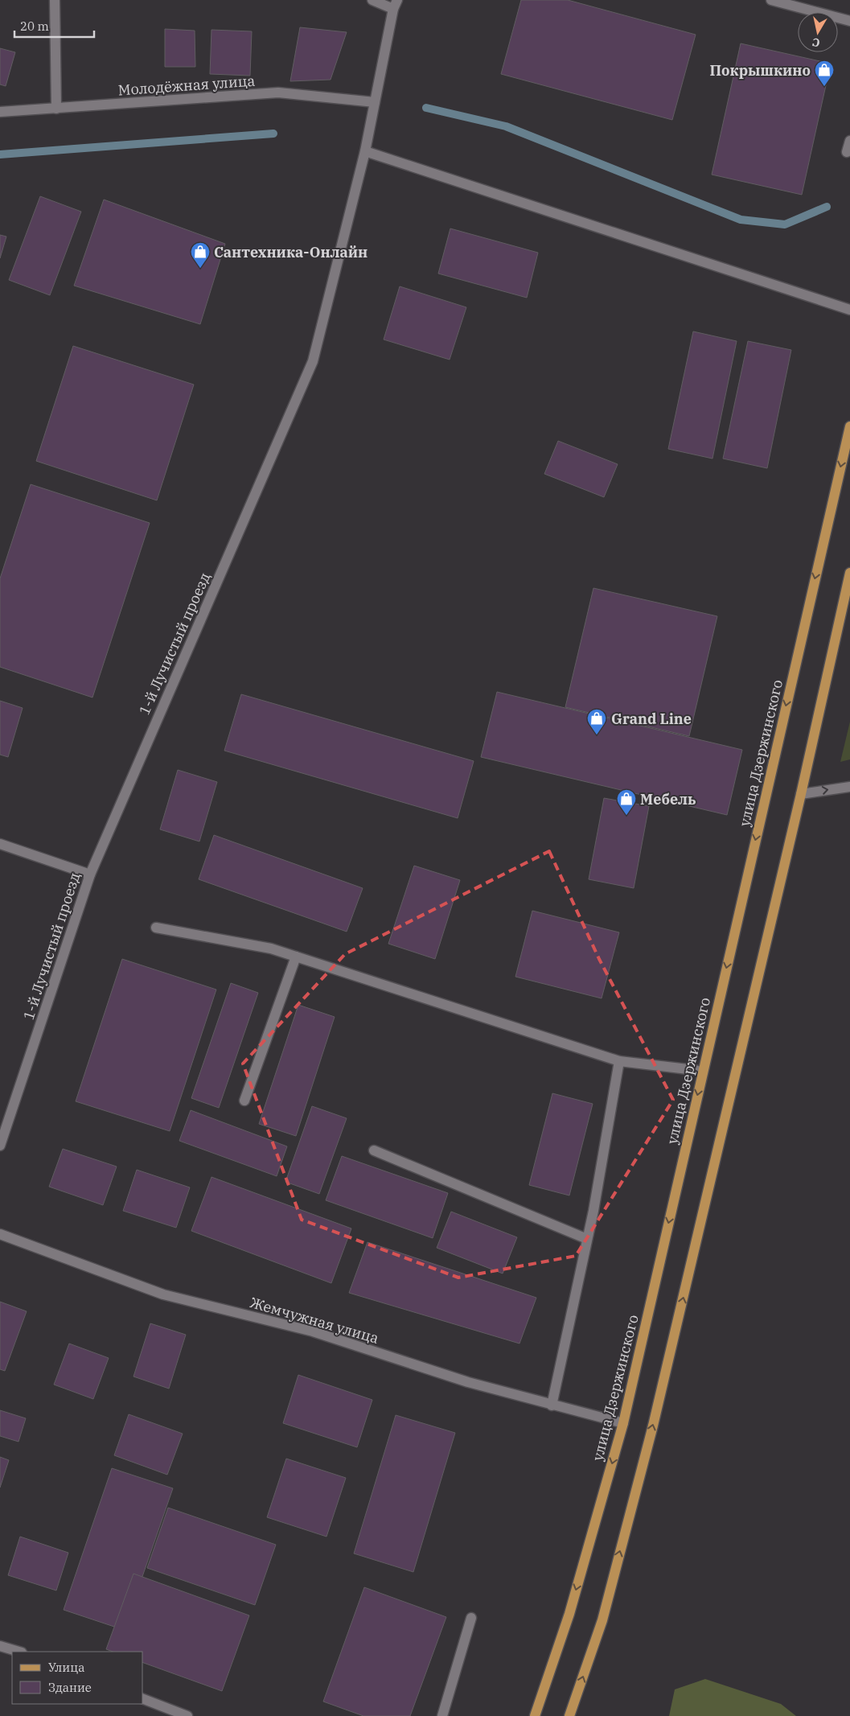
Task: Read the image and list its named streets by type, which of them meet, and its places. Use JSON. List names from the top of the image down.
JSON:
{
  "streets": {
    "main road": ["улица Дзержинского"],
    "street": ["Молодёжная улица", "1-й Лучистый проезд", "Жемчужная улица"]
  },
  "crossings": [
    ["Молодёжная улица", "1-й Лучистый проезд"],
    ["улица Дзержинского", "Жемчужная улица"]
  ],
  "places": {
    "shop": [
      "Покрышкино",
      "Сантехника-Онлайн",
      "Grand Line",
      "Мебель"
    ]
  },
  "legend": ["Улица", "Здание"],
  "scale_bar": "20 m",
  "north": "bottom"
}
